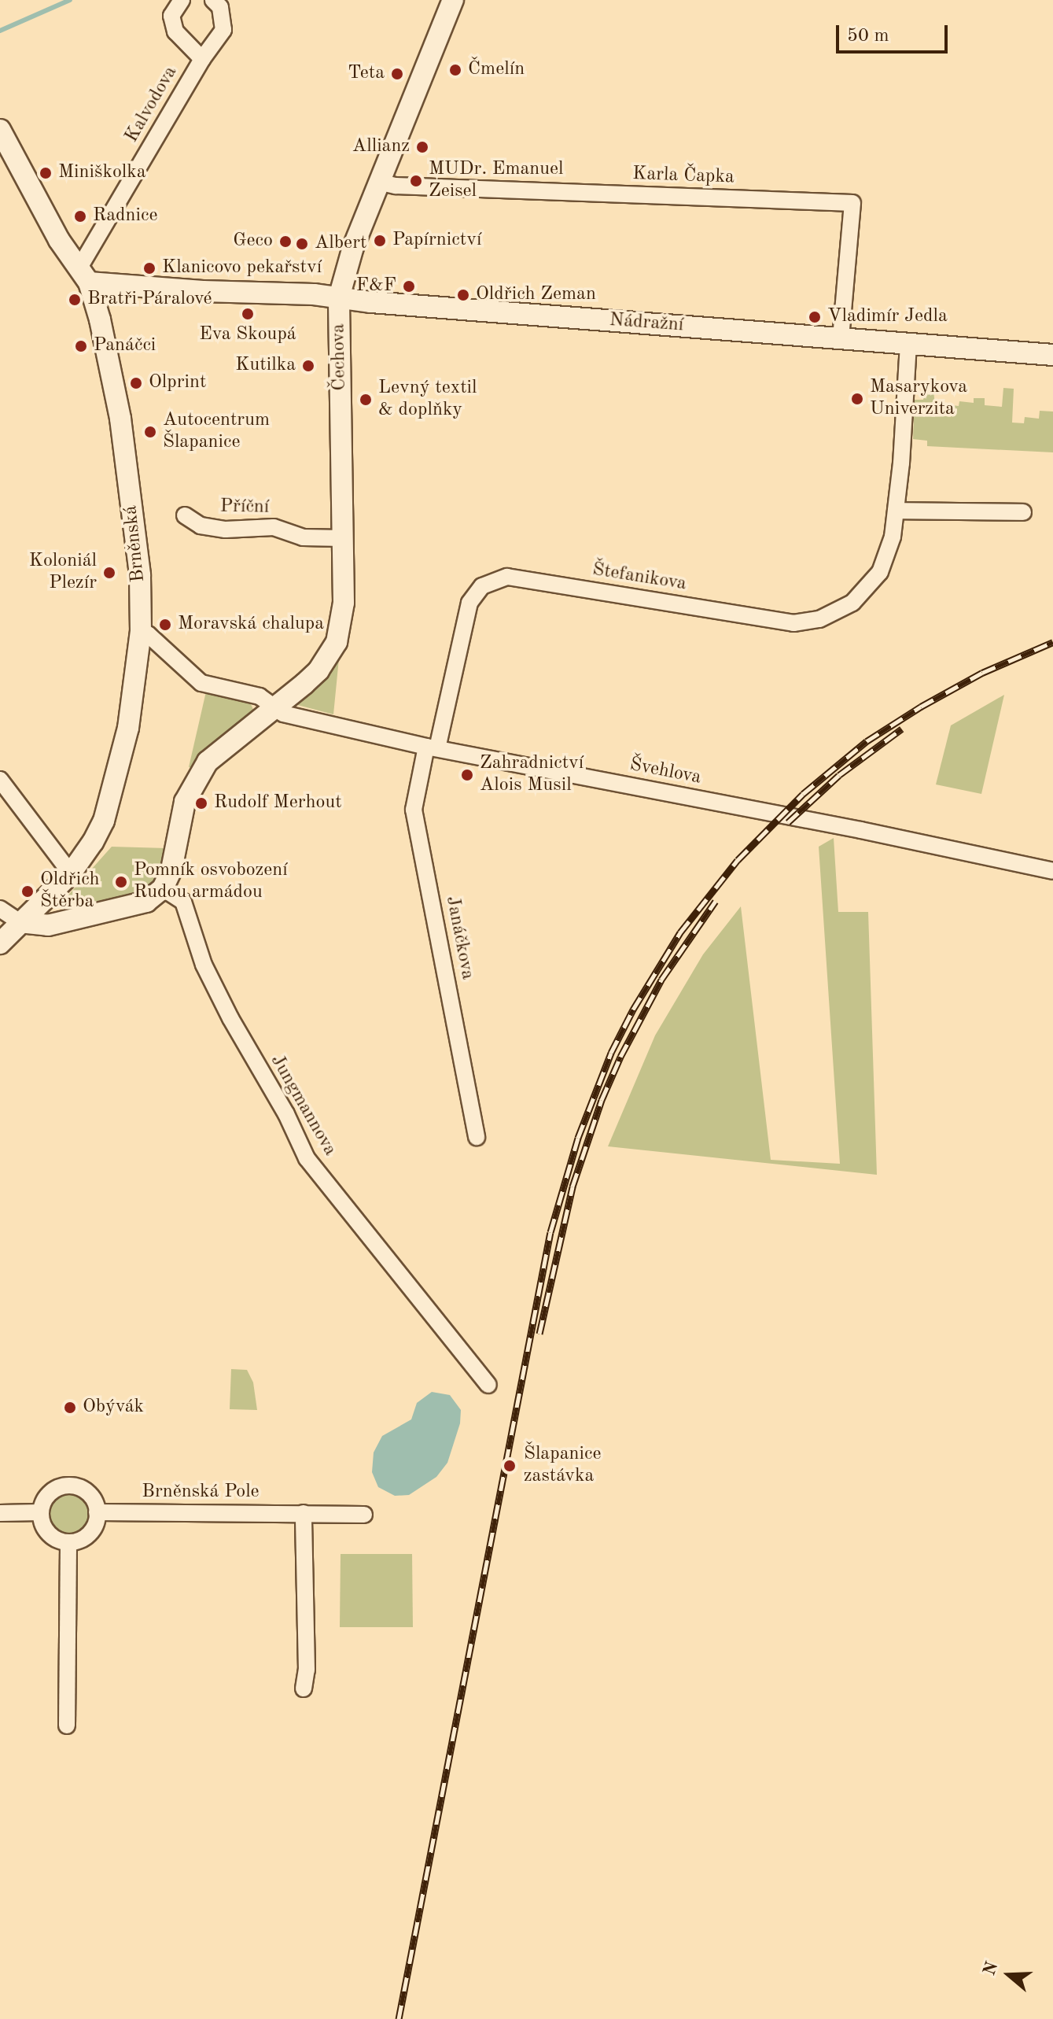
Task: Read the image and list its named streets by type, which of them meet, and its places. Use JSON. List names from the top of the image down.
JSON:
{
  "streets": {
    "street": [
      "Kalvodova",
      "Karla Čapka",
      "Nádražní",
      "Čechova",
      "Příční",
      "Brněnská",
      "Štefanikova",
      "Švehlova",
      "Janáčkova",
      "Jungmannova",
      "Brněnská Pole"
    ]
  },
  "crossings": [
    ["Kalvodova", "Nádražní"],
    ["Kalvodova", "Brněnská"],
    ["Karla Čapka", "Nádražní"],
    ["Karla Čapka", "Čechova"],
    ["Nádražní", "Čechova"],
    ["Nádražní", "Brněnská"],
    ["Nádražní", "Štefanikova"],
    ["Čechova", "Příční"],
    ["Čechova", "Švehlova"],
    ["Čechova", "Jungmannova"],
    ["Štefanikova", "Švehlova"],
    ["Štefanikova", "Janáčkova"],
    ["Švehlova", "Janáčkova"]
  ],
  "places": [
    "Čmelín",
    "Teta",
    "Allianz",
    "Miniškolka",
    "MUDr. Emanuel Zeisel",
    "Radnice",
    "Papírnictví",
    "Geco",
    "Albert",
    "Klanicovo pekařství",
    "F&F",
    "Oldřich Zeman",
    "Bratři Páralové",
    "Eva Skoupá",
    "Vladimír Jedla",
    "Panáčci",
    "Kutilka",
    "Olprint",
    "Masarykova Univerzita",
    "Levný textil & doplňky",
    "Autocentrum Šlapanice",
    "Koloniál Plezír",
    "Moravská chalupa",
    "Zahradnictví Alois Musil",
    "Rudolf Merhout",
    "Pomník osvobození Rudou armádou",
    "Oldřich Štěrba",
    "Obývák",
    "Šlapanice zastávka"
  ],
  "scale_bar": "50 m",
  "north": "left"
}
